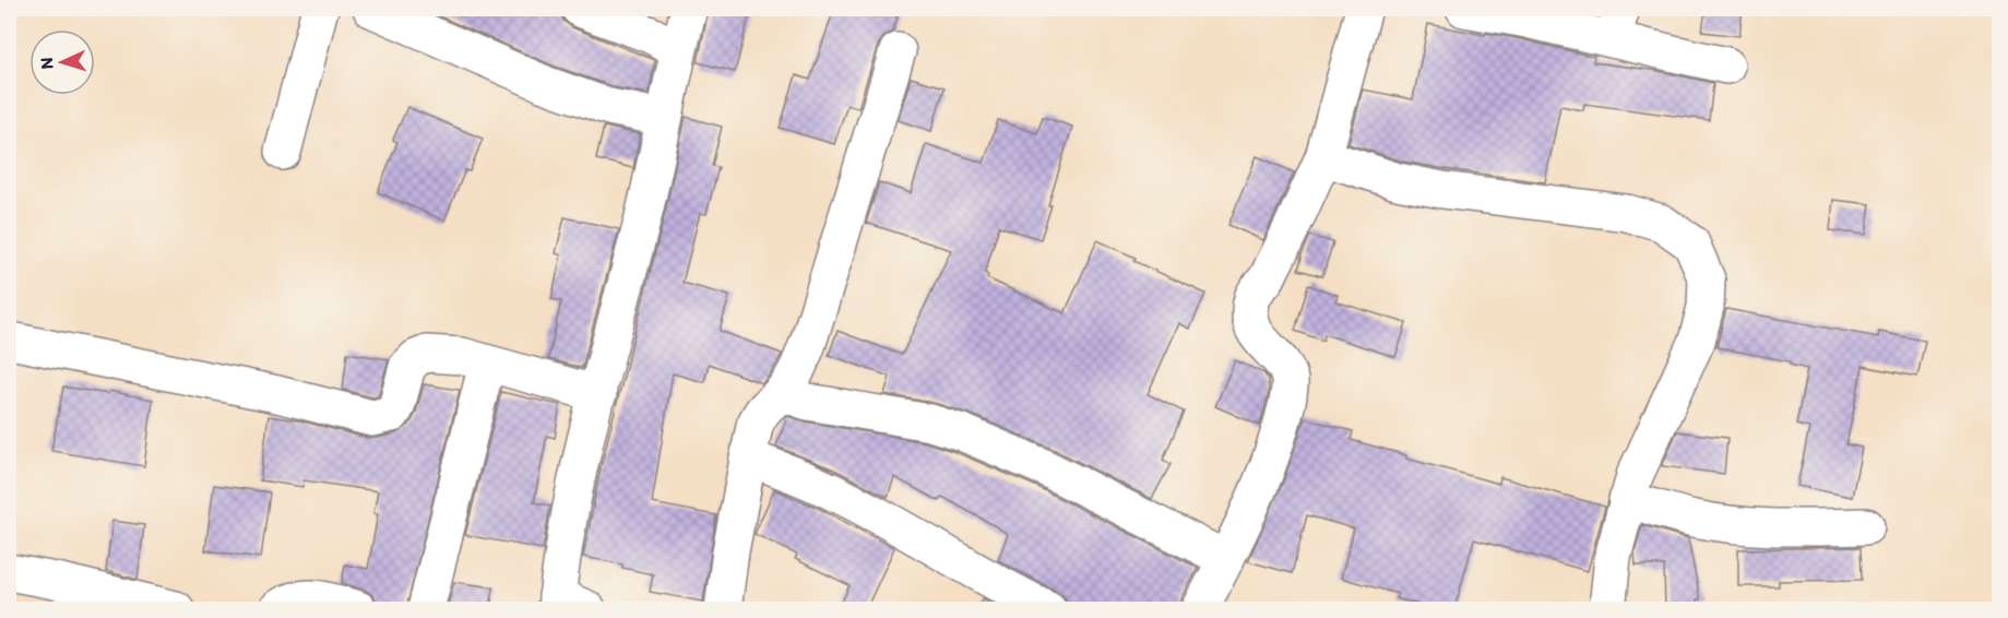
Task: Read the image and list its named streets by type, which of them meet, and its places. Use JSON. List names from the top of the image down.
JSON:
{
  "north": "left"
}
